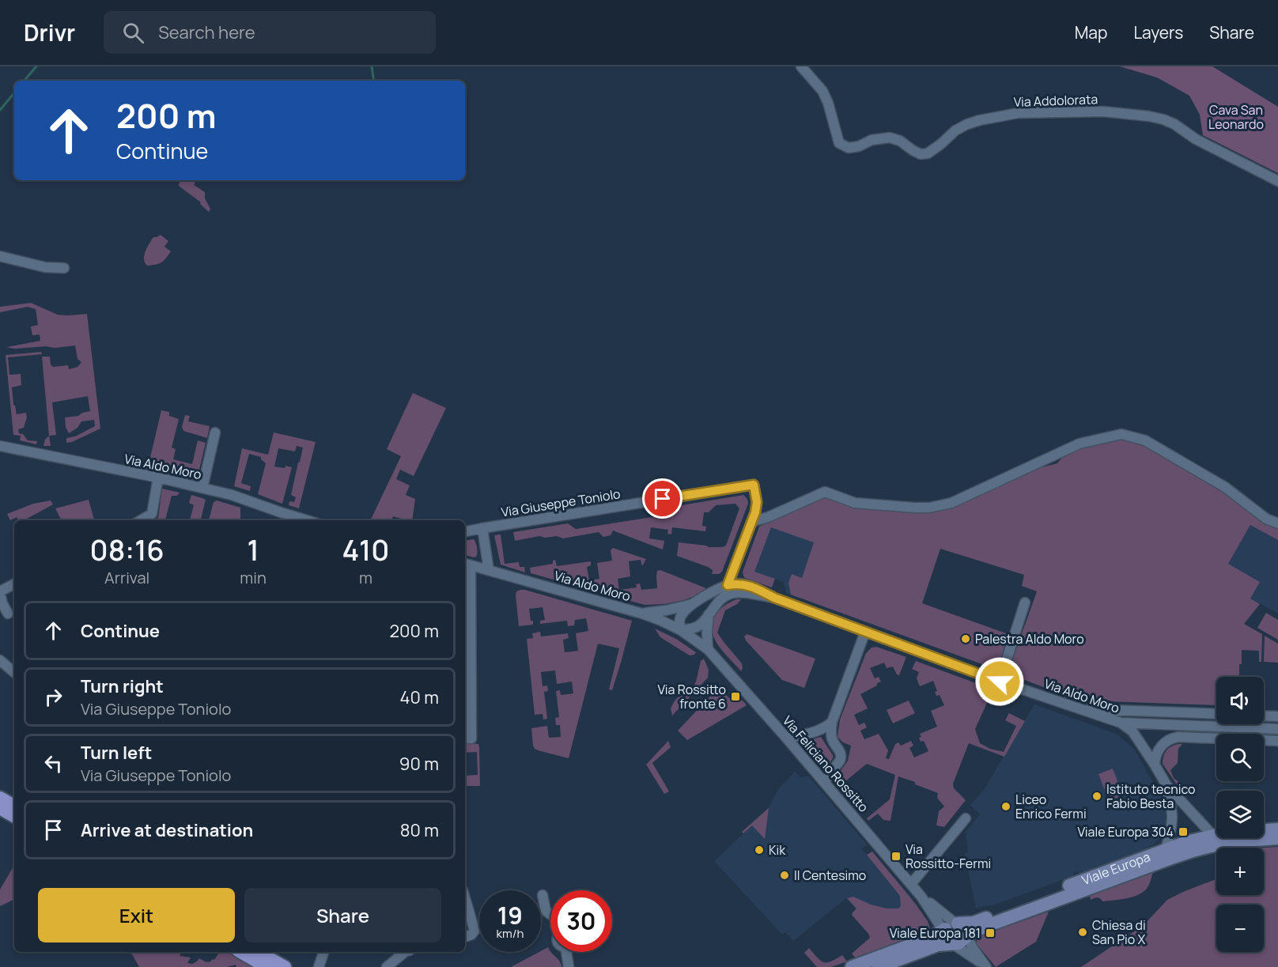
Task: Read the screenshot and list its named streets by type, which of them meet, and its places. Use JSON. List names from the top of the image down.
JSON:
{
  "streets": {
    "main road": ["Viale Europa"],
    "street": [
      "Via Addolorata",
      "Via Aldo Moro",
      "Via Giuseppe Toniolo",
      "Via Feliciano Rossitto"
    ]
  },
  "crossings": [
    ["Via Aldo Moro", "Via Giuseppe Toniolo"],
    ["Via Aldo Moro", "Via Feliciano Rossitto"]
  ],
  "parks": ["Cava San Leonardo"],
  "places": {
    "other": [
      "Palestra Aldo Moro",
      "Istituto tecnico Fabio Besta",
      "Liceo Enrico Fermi",
      "Kik",
      "Il Centesimo",
      "Chiesa di San Pio X"
    ],
    "transit": [
      "Via Rossitto fronte 6",
      "Viale Europa 304",
      "Via Rossitto-Fermi",
      "Viale Europa 181"
    ]
  },
  "page": {
    "header": "Drivr",
    "search": "Search here",
    "nav": ["Map", "Layers", "Share"],
    "turn": ["200 m", "Continue"],
    "eta": [
      "08:16",
      "Arrival",
      "1",
      "min",
      "410",
      "m"
    ],
    "list": [
      {
        "name": "Continue",
        "value": "200 m"
      },
      {
        "name": "Turn right",
        "note": "Via Giuseppe Toniolo",
        "value": "40 m"
      },
      {
        "name": "Turn left",
        "note": "Via Giuseppe Toniolo",
        "value": "90 m"
      },
      {
        "name": "Arrive at destination",
        "value": "80 m"
      }
    ],
    "map_buttons": ["+", "−"],
    "buttons": ["Exit", "Share"],
    "speed": "19 km/h",
    "limit": "30"
  }
}
